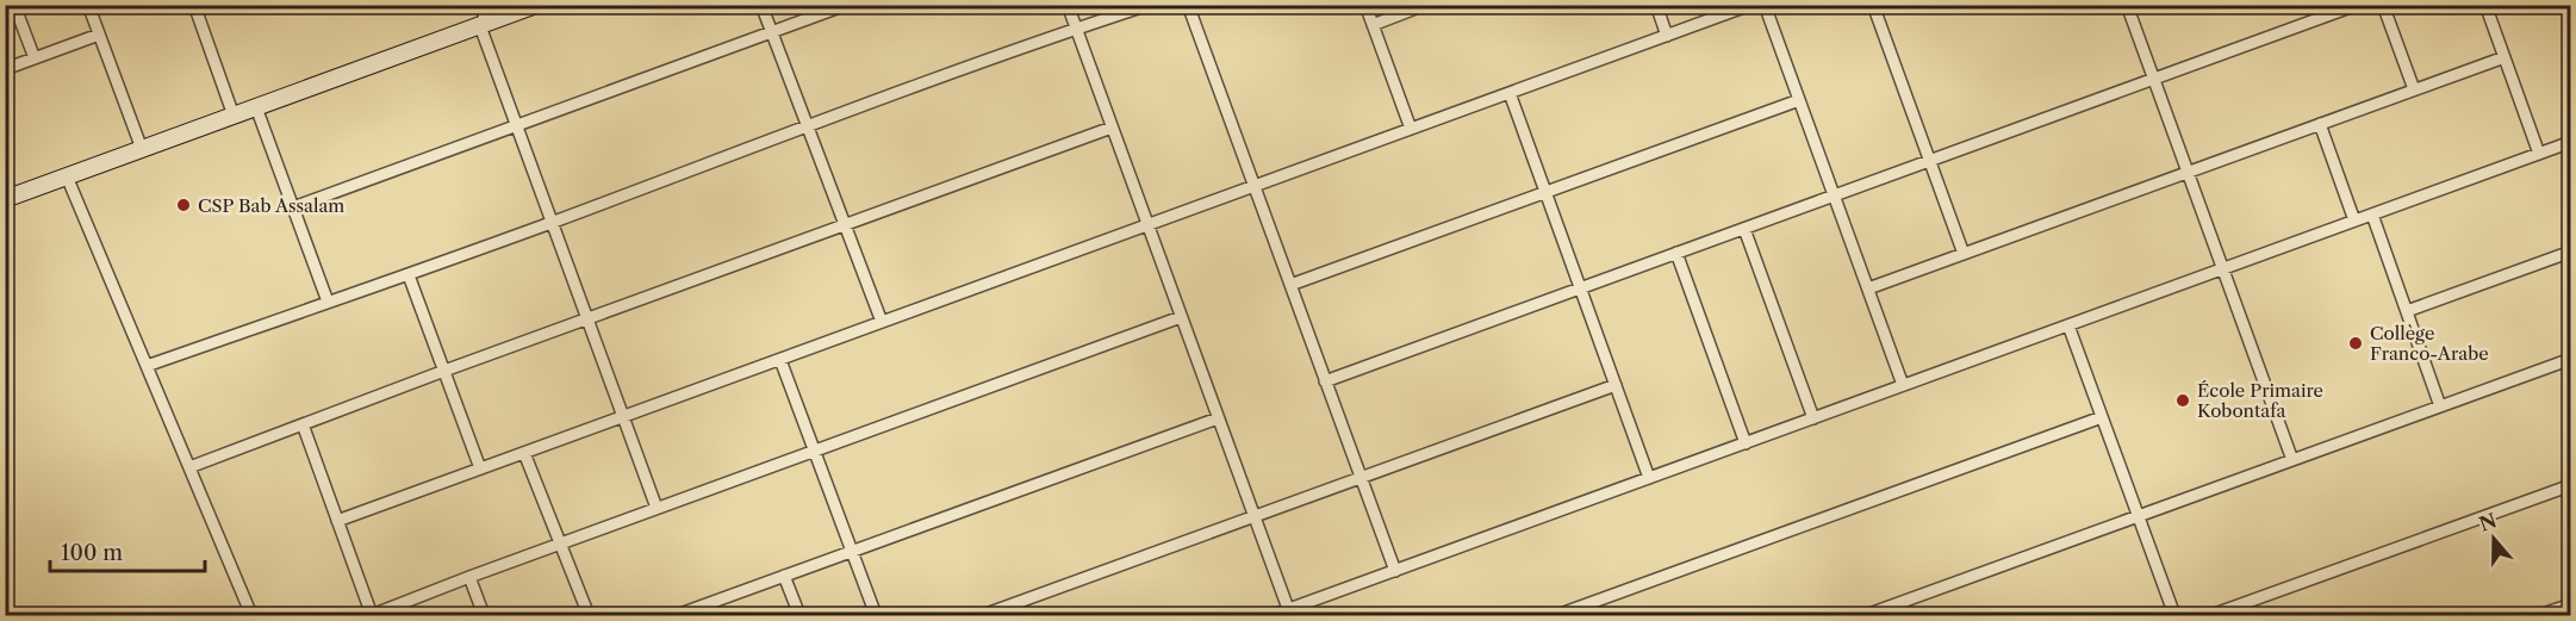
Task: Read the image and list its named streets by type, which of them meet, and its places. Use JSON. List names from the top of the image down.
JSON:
{
  "places": ["CSP Bab Assalam", "Collège Franco-Arabe", "École Primaire Kobontafa"],
  "scale_bar": "100 m",
  "north": "top"
}
